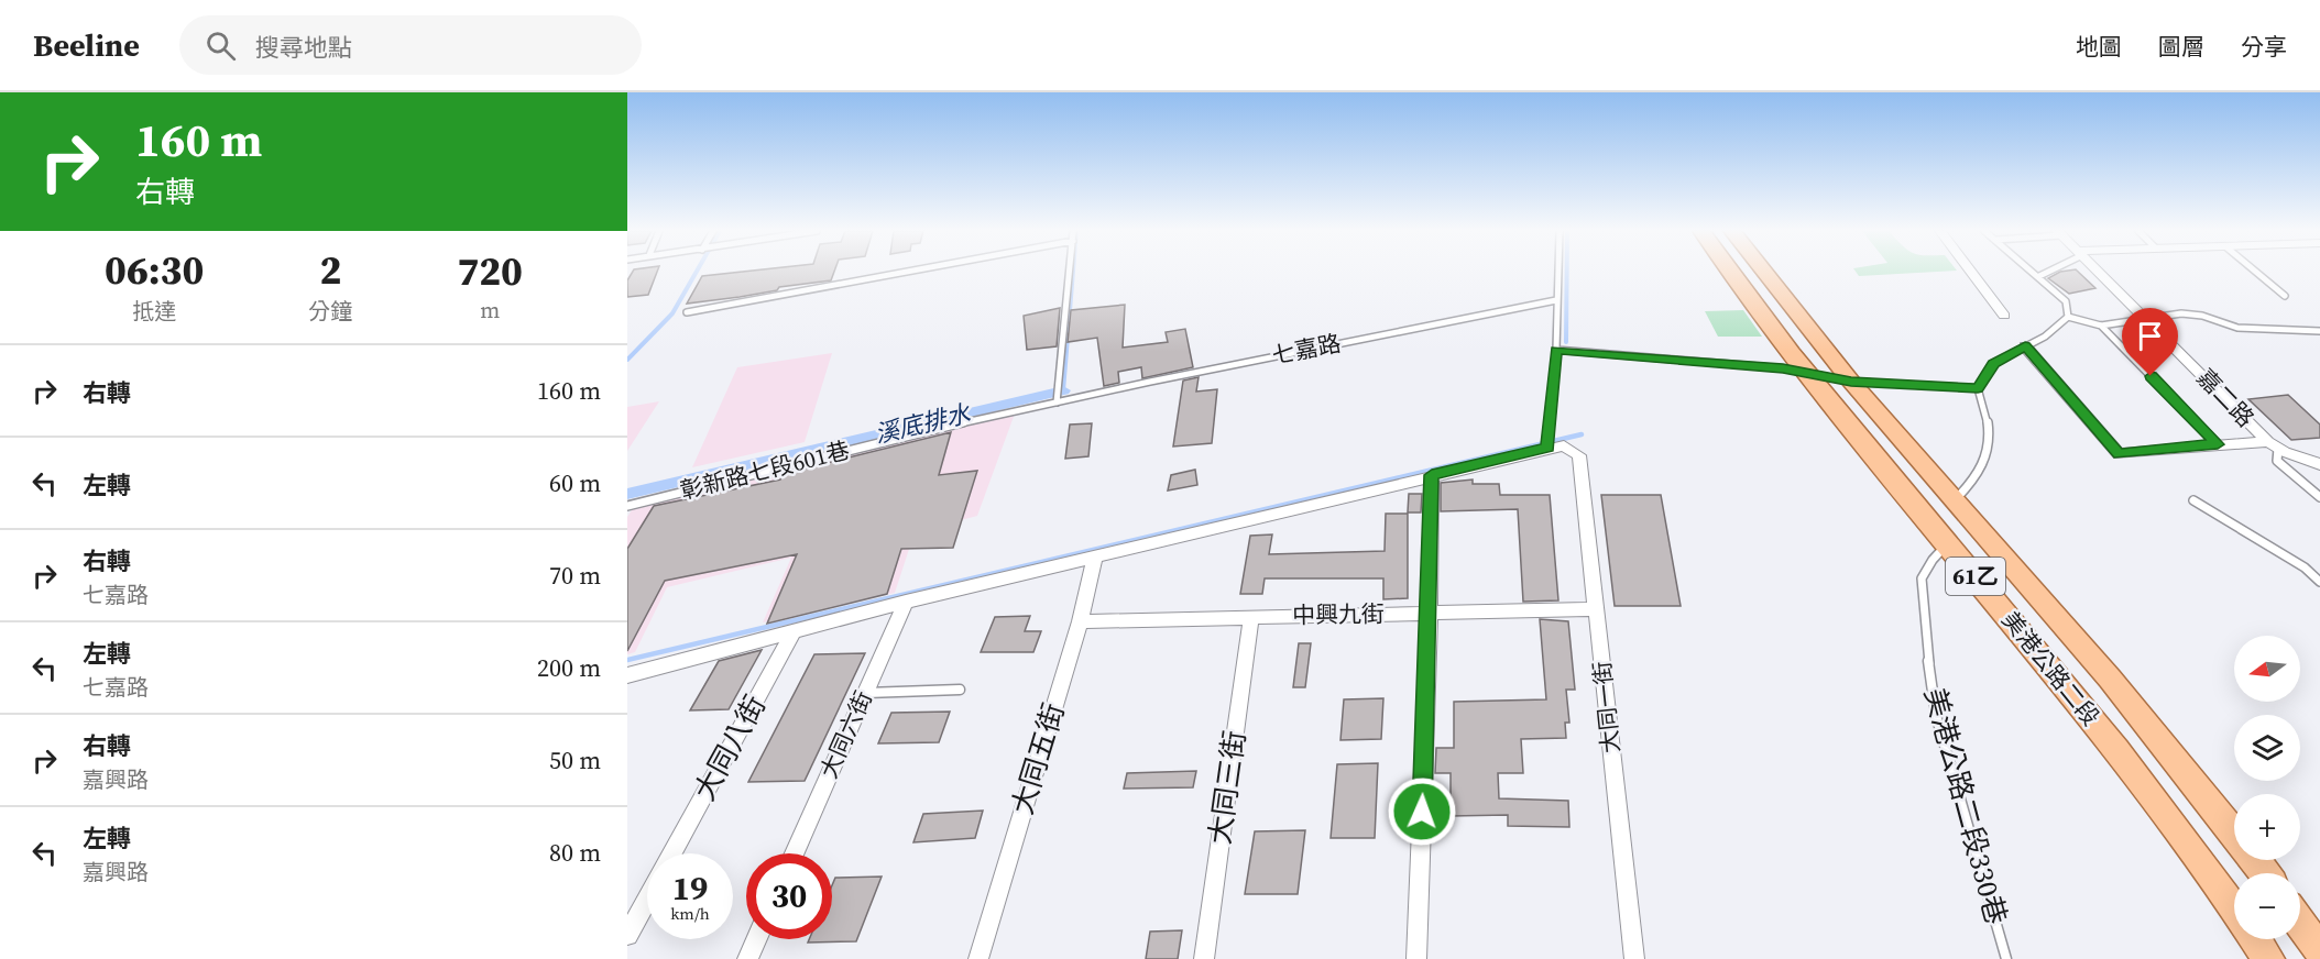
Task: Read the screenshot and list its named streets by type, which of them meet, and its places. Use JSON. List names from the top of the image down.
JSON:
{
  "streets": {
    "main road": ["61乙", "美港公路二段"],
    "street": [
      "嘉二路",
      "中興九街",
      "大同一街",
      "大同六街",
      "大同八街",
      "大同五街",
      "大同三街"
    ],
    "lane": ["七嘉路", "彰新路七段601巷", "美港公路二段330巷"]
  },
  "crossings": [
    ["七嘉路", "彰新路七段601巷"],
    ["中興九街", "大同一街"],
    ["中興九街", "大同五街"],
    ["中興九街", "大同三街"],
    ["美港公路二段", "美港公路二段330巷"]
  ],
  "water": ["溪底排水"],
  "north": "left",
  "page": {
    "header": "Beeline",
    "search": "搜尋地點",
    "nav": ["地圖", "圖層", "分享"],
    "turn": ["160 m", "右轉"],
    "eta": [
      "06:30",
      "抵達",
      "2",
      "分鐘",
      "720",
      "m"
    ],
    "list": [
      {
        "name": "右轉",
        "value": "160 m"
      },
      {
        "name": "左轉",
        "value": "60 m"
      },
      {
        "name": "右轉",
        "note": "七嘉路",
        "value": "70 m"
      },
      {
        "name": "左轉",
        "note": "七嘉路",
        "value": "200 m"
      },
      {
        "name": "右轉",
        "note": "嘉興路",
        "value": "50 m"
      },
      {
        "name": "左轉",
        "note": "嘉興路",
        "value": "80 m"
      }
    ],
    "map_buttons": ["+", "−"],
    "speed": "19 km/h",
    "limit": "30"
  }
}
